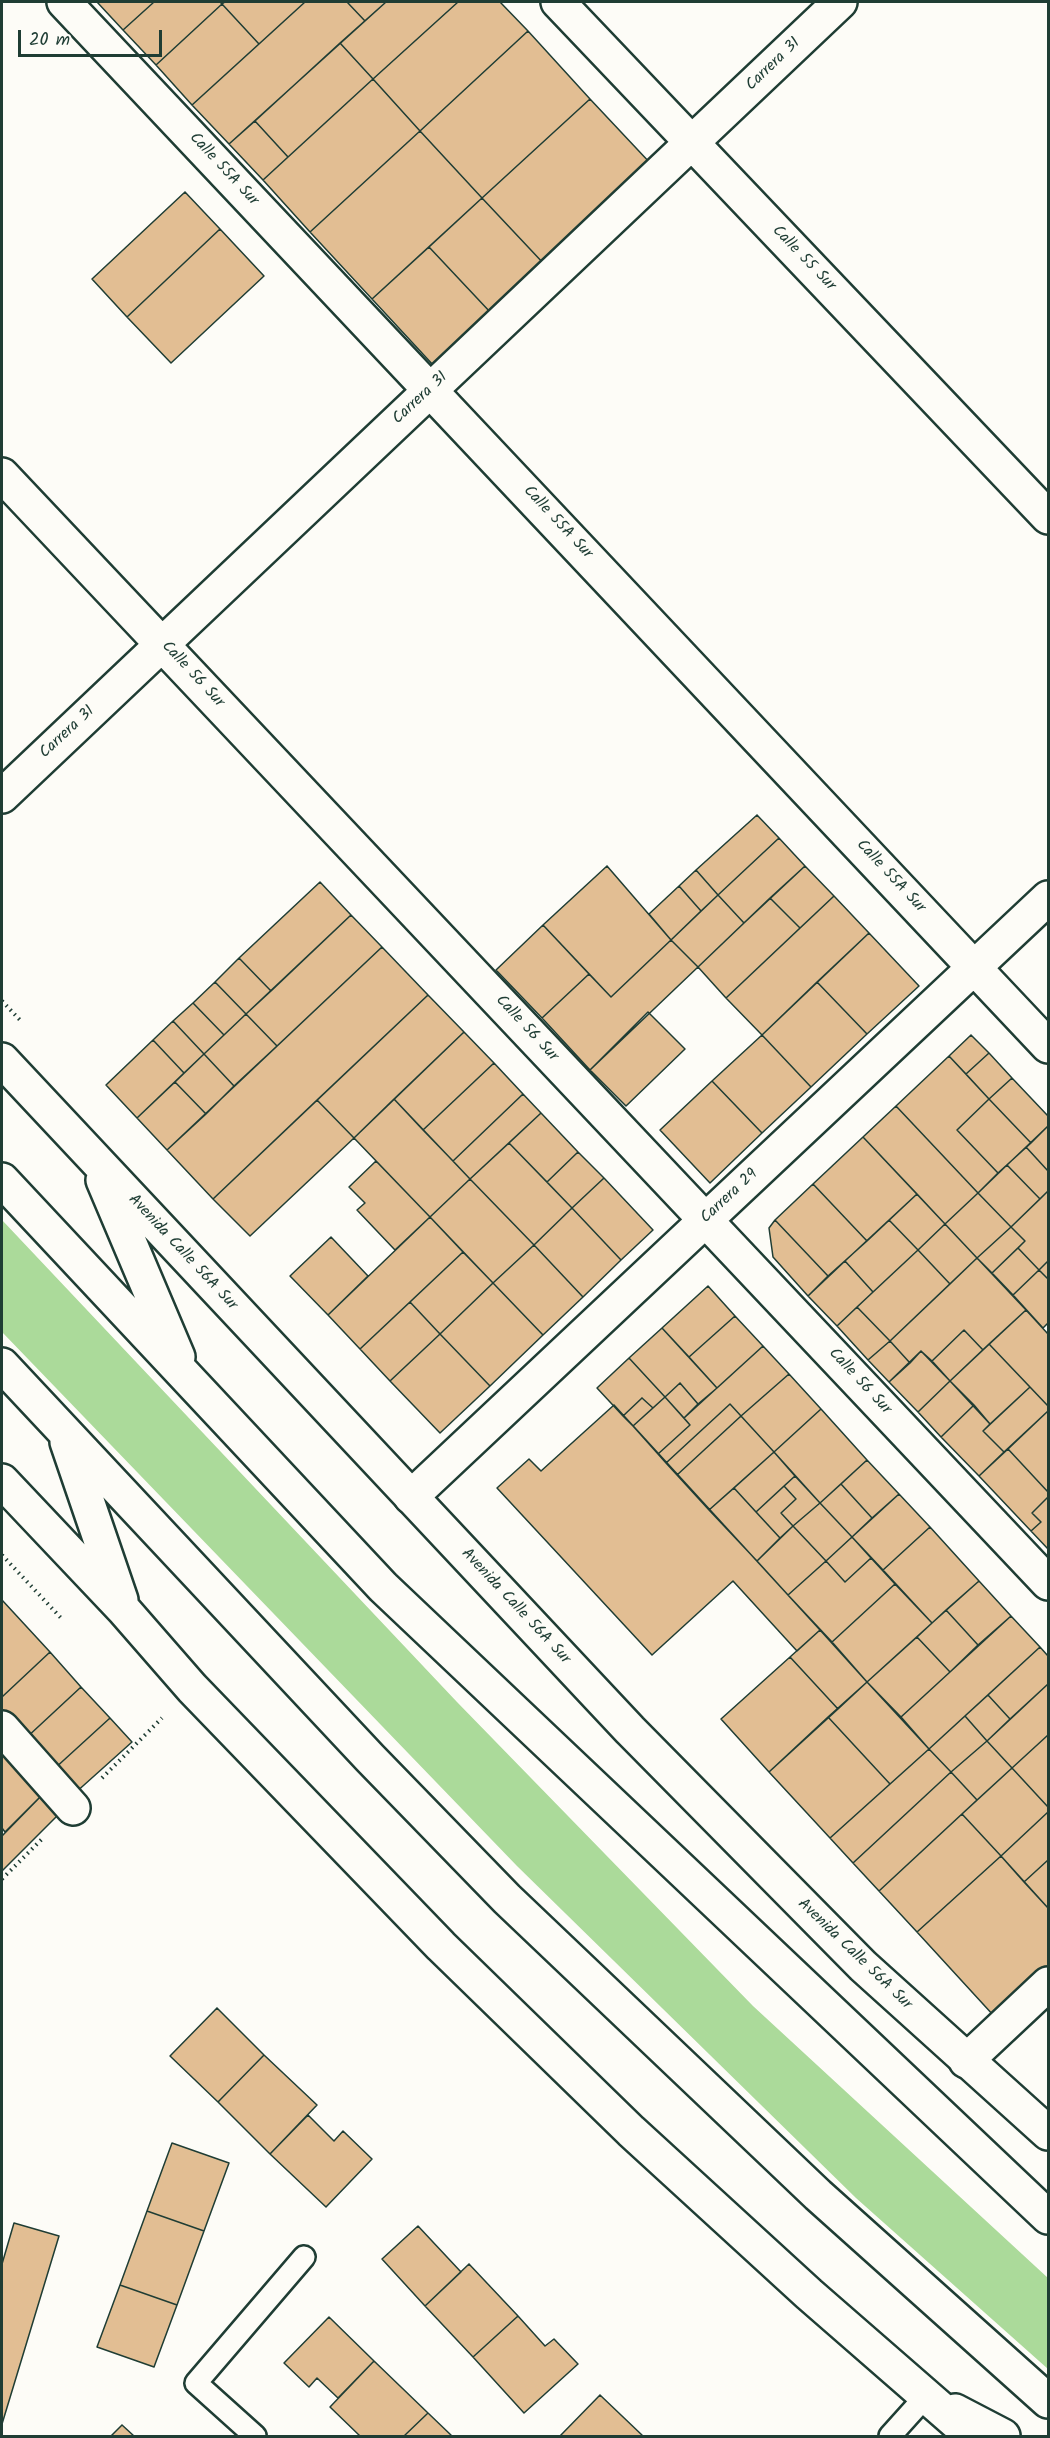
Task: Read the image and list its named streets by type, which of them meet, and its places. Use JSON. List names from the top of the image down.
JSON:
{
  "streets": {
    "main road": [
      "Carrera 31",
      "Calle 55A Sur",
      "Calle 55 Sur",
      "Calle 56 Sur",
      "Carrera 29",
      "Avenida Calle 56A Sur"
    ]
  },
  "crossings": [
    ["Carrera 31", "Calle 55A Sur"],
    ["Carrera 31", "Calle 55 Sur"],
    ["Carrera 31", "Calle 56 Sur"],
    ["Calle 55A Sur", "Carrera 29"],
    ["Calle 56 Sur", "Carrera 29"],
    ["Carrera 29", "Avenida Calle 56A Sur"]
  ],
  "scale_bar": "20 m"
}
